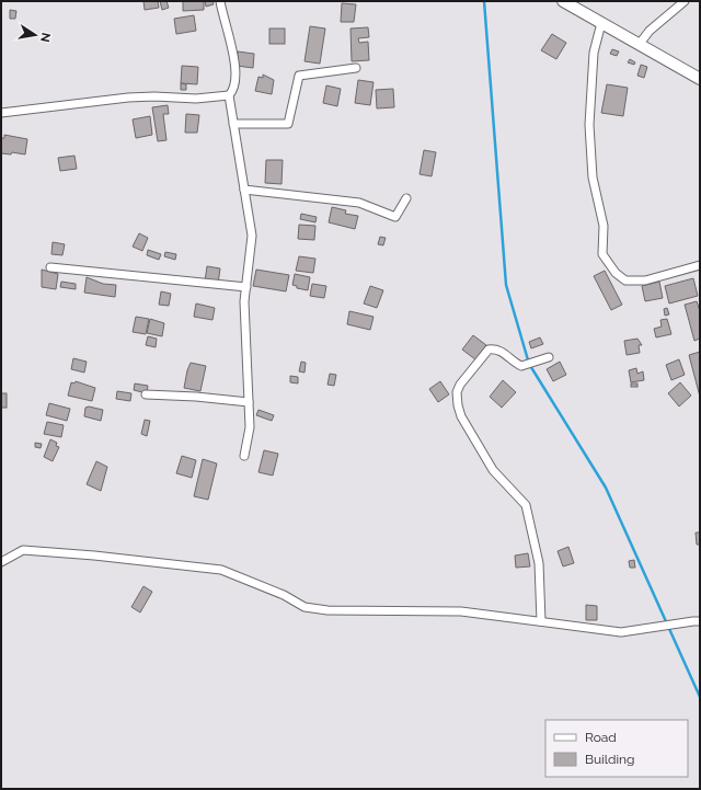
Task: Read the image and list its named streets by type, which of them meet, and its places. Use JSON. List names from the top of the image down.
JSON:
{
  "legend": ["Road", "Building"],
  "north": "right"
}
